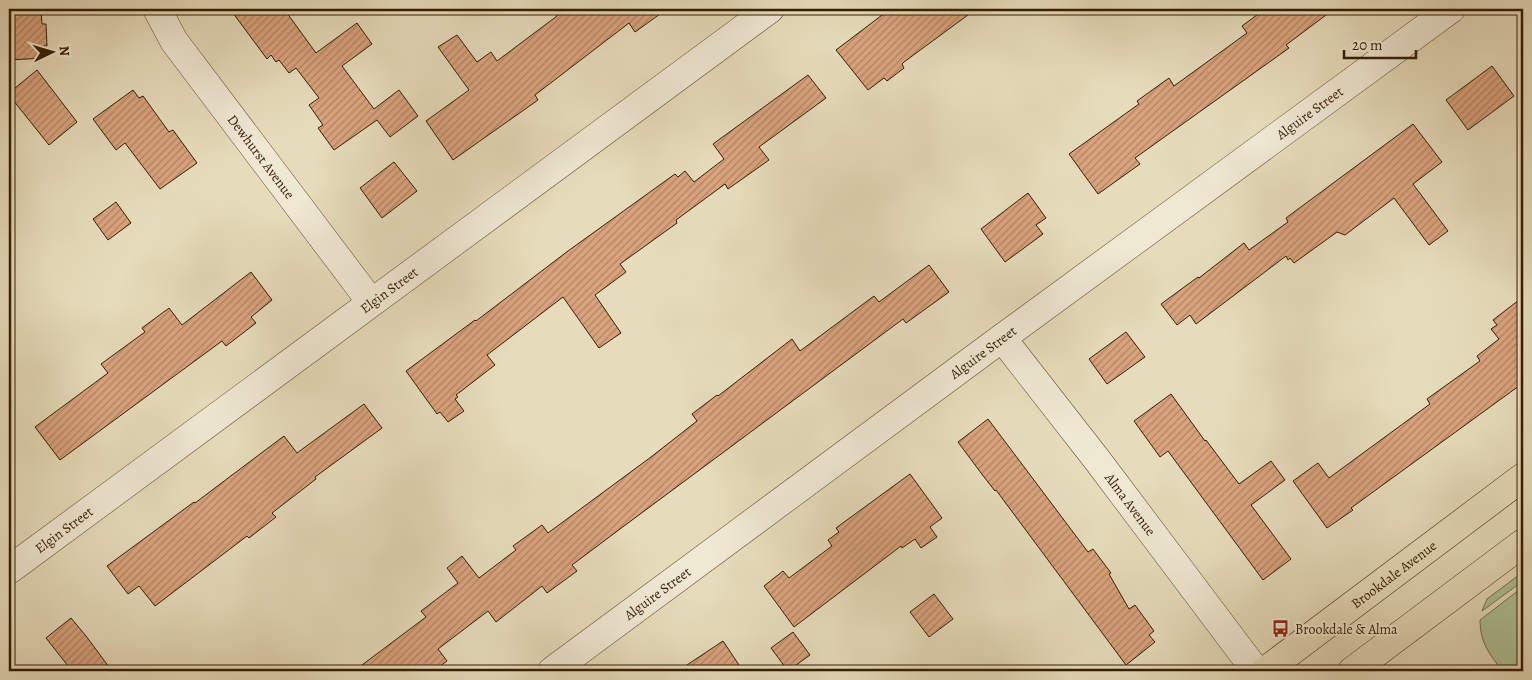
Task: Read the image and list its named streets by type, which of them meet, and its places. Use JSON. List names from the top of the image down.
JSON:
{
  "streets": {
    "main road": ["Brookdale Avenue"],
    "street": [
      "Alguire Street",
      "Dewhurst Avenue",
      "Elgin Street",
      "Alma Avenue"
    ]
  },
  "crossings": [
    ["Alguire Street", "Alma Avenue"],
    ["Dewhurst Avenue", "Elgin Street"]
  ],
  "places": {
    "bus stop": ["Brookdale & Alma"]
  },
  "scale_bar": "20 m",
  "north": "right"
}
